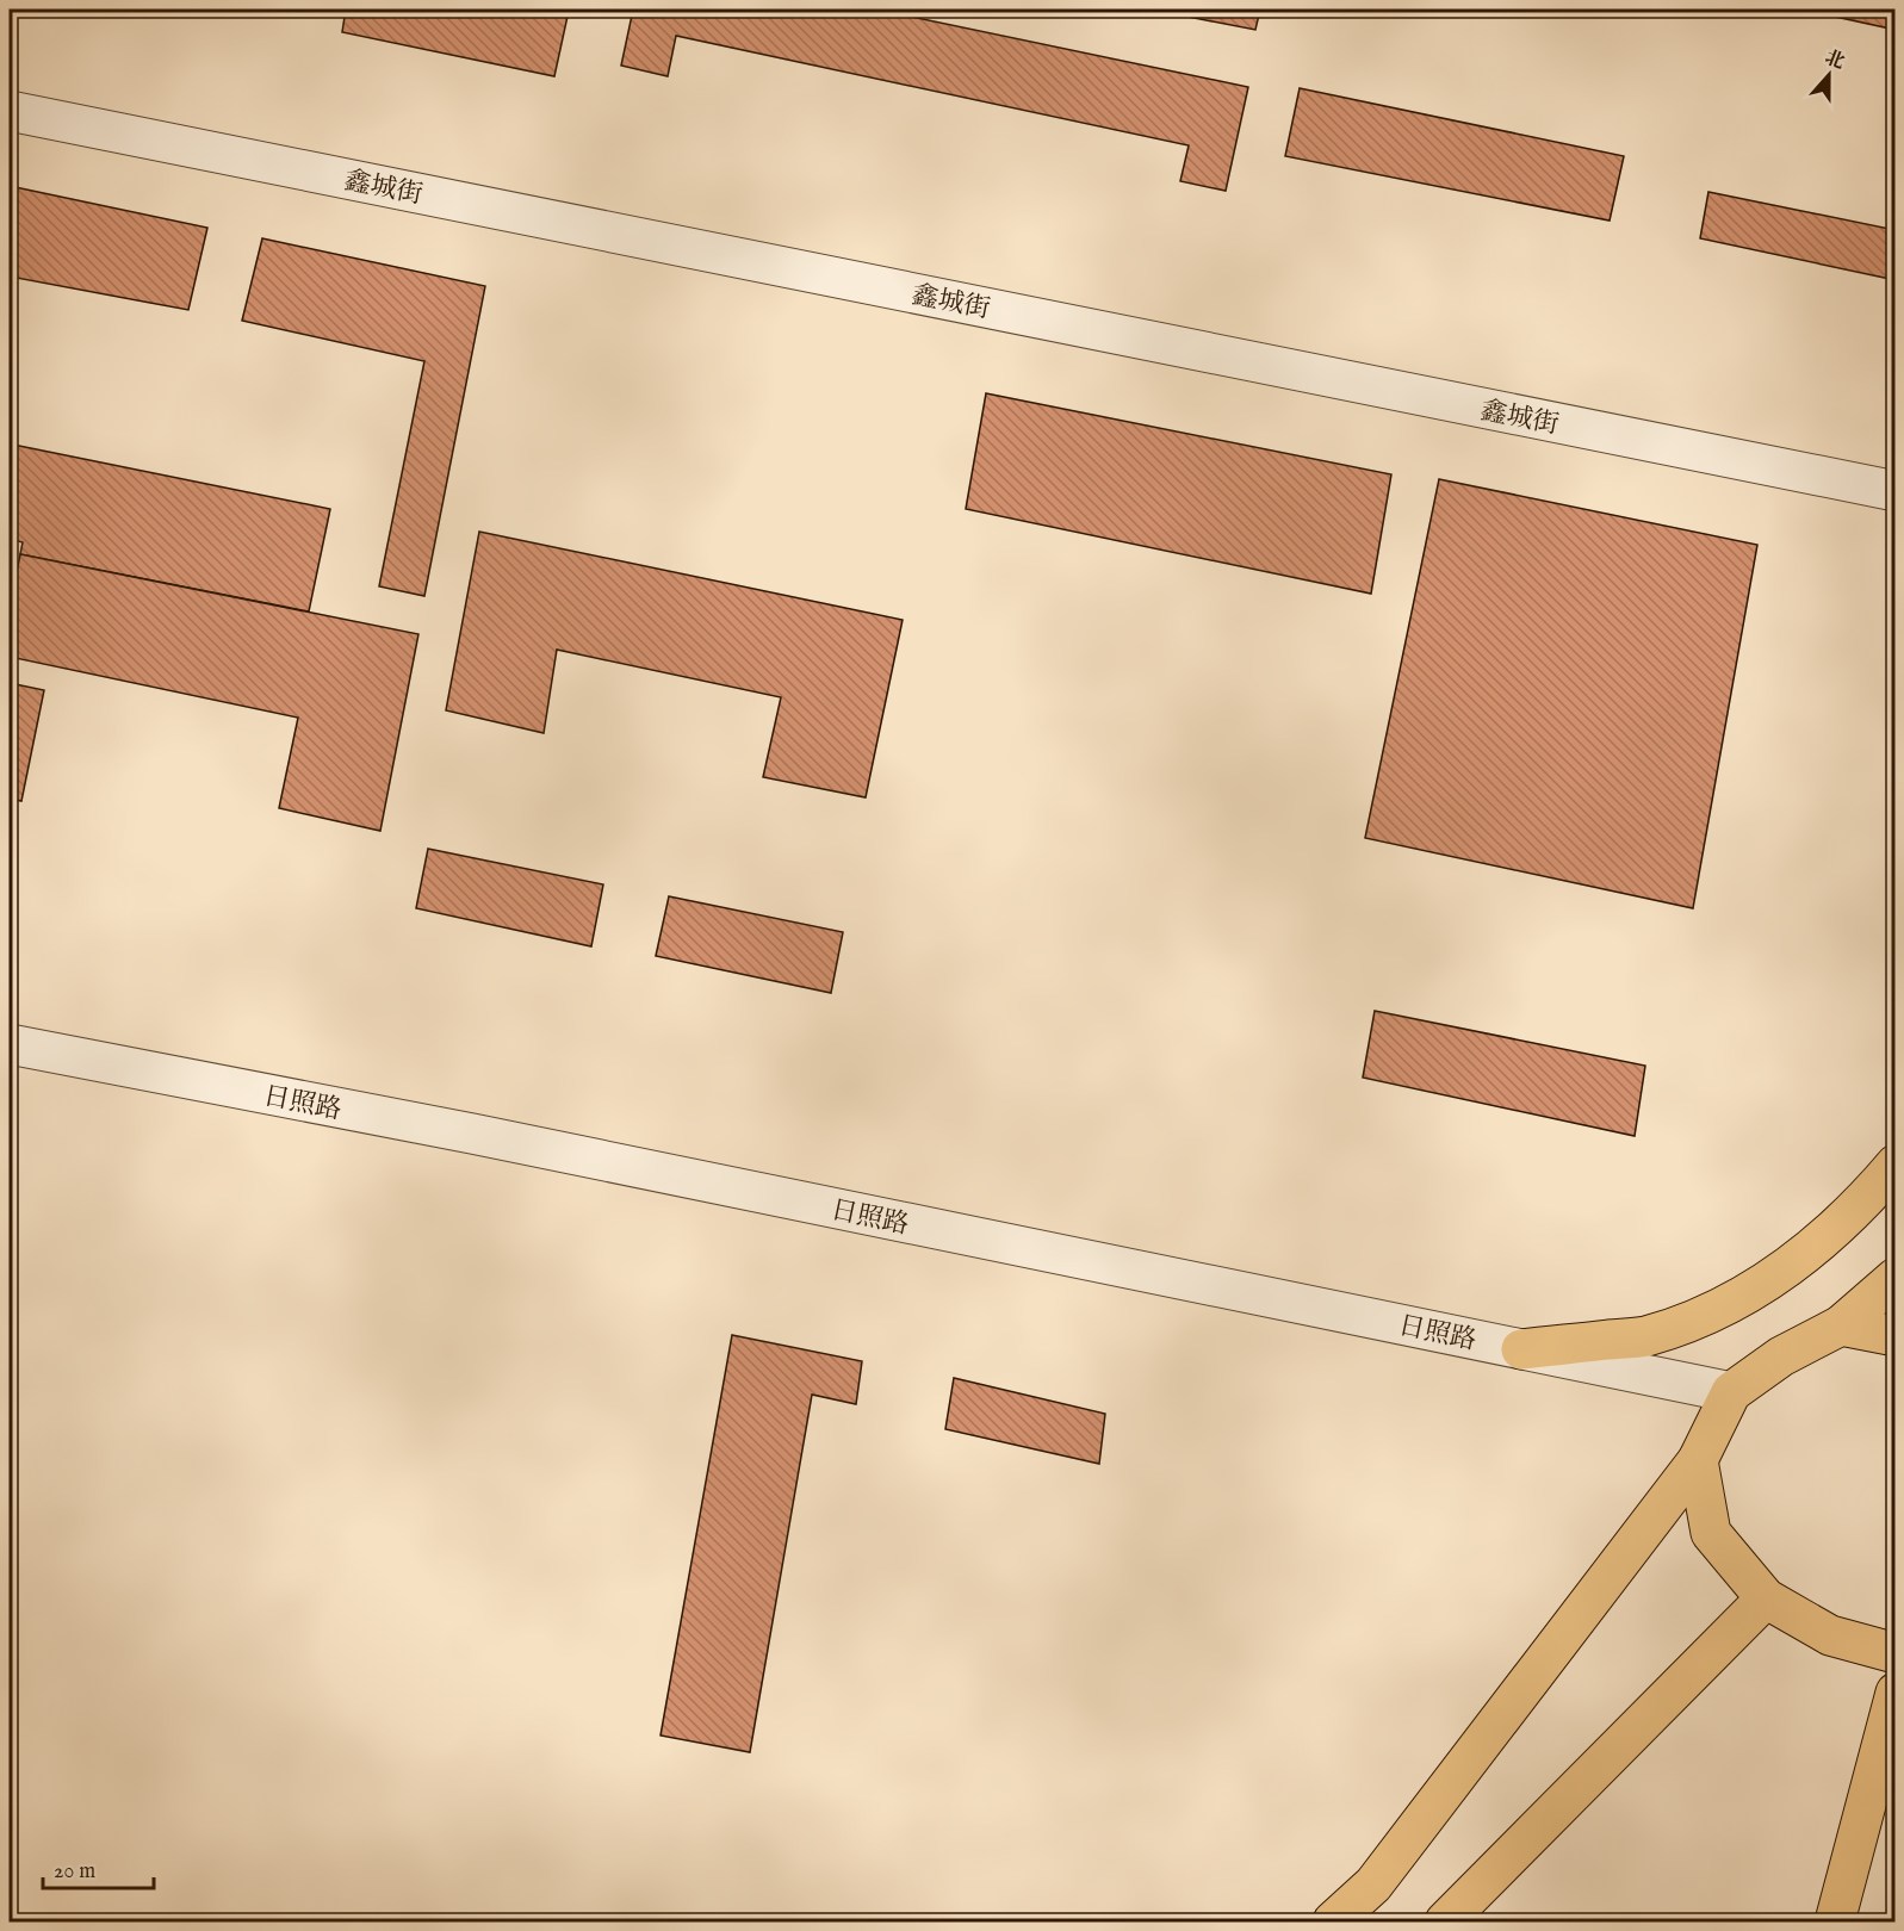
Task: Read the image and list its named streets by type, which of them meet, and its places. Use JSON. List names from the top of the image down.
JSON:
{
  "streets": {
    "street": ["鑫城街", "日照路"]
  },
  "scale_bar": "20 m",
  "north": "top"
}
